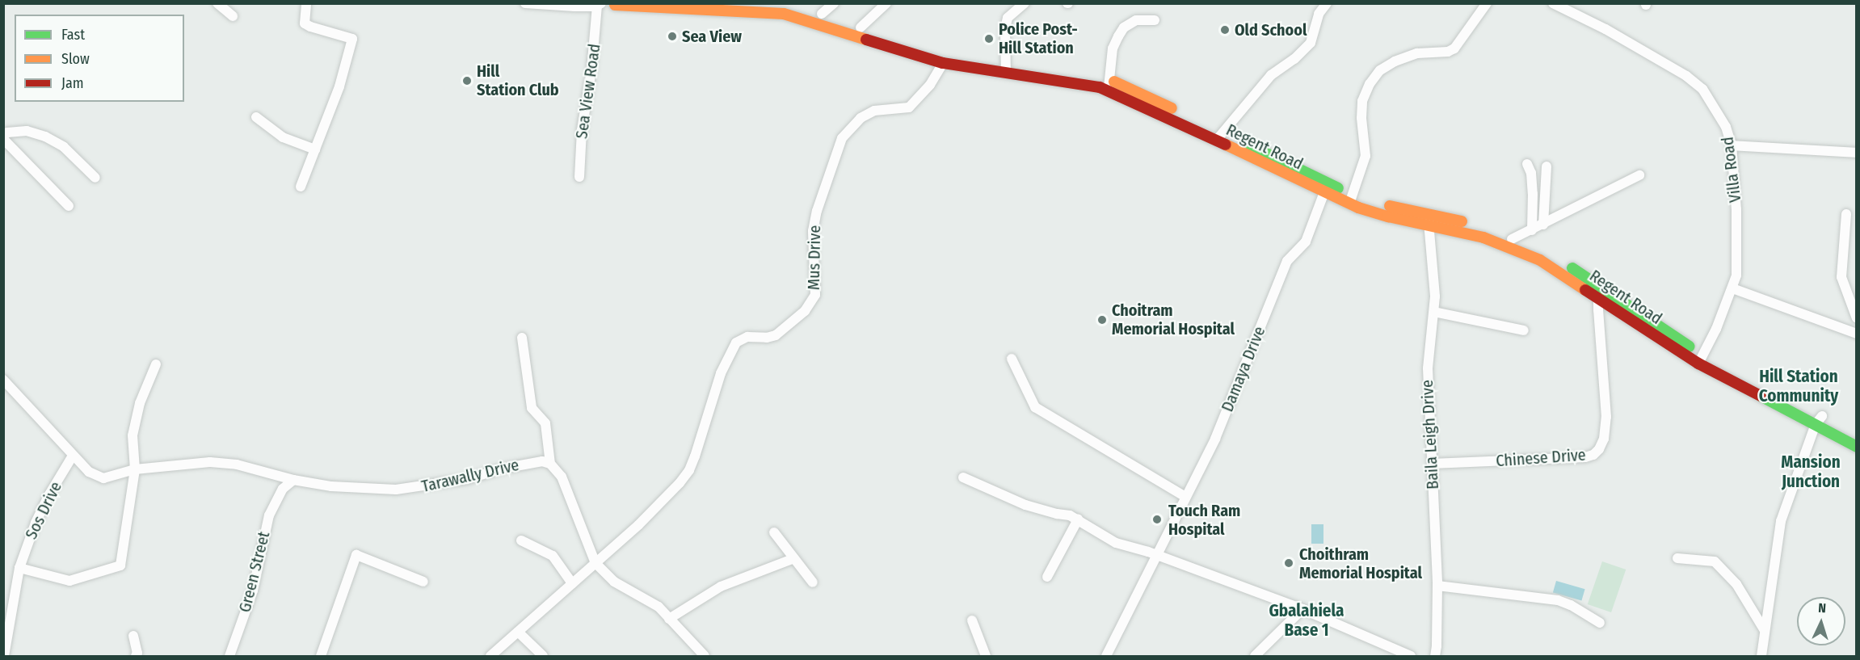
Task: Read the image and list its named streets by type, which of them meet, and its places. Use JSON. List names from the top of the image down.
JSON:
{
  "streets": {
    "main road": ["Regent Road"],
    "street": [
      "Sea View Road",
      "Villa Road",
      "Mus Drive",
      "Damaya Drive",
      "Baila Leigh Drive",
      "Chinese Drive",
      "Tarawally Drive",
      "Sos Drive",
      "Green Street"
    ]
  },
  "crossings": [
    ["Sea View Road", "Regent Road"],
    ["Regent Road", "Villa Road"],
    ["Regent Road", "Mus Drive"],
    ["Regent Road", "Damaya Drive"],
    ["Regent Road", "Baila Leigh Drive"],
    ["Regent Road", "Chinese Drive"],
    ["Baila Leigh Drive", "Chinese Drive"],
    ["Tarawally Drive", "Sos Drive"],
    ["Tarawally Drive", "Green Street"]
  ],
  "districts": ["Hill Station Community", "Mansion Junction", "Gbalahiela Base 1"],
  "places": [
    "Old School",
    "Sea View",
    "Police Post- Hill Station",
    "Hill Station Club",
    "Choitram Memorial Hospital",
    "Touch Ram Hospital",
    "Choithram Memorial Hospital"
  ],
  "legend": ["Fast", "Slow", "Jam"],
  "north": "top"
}
